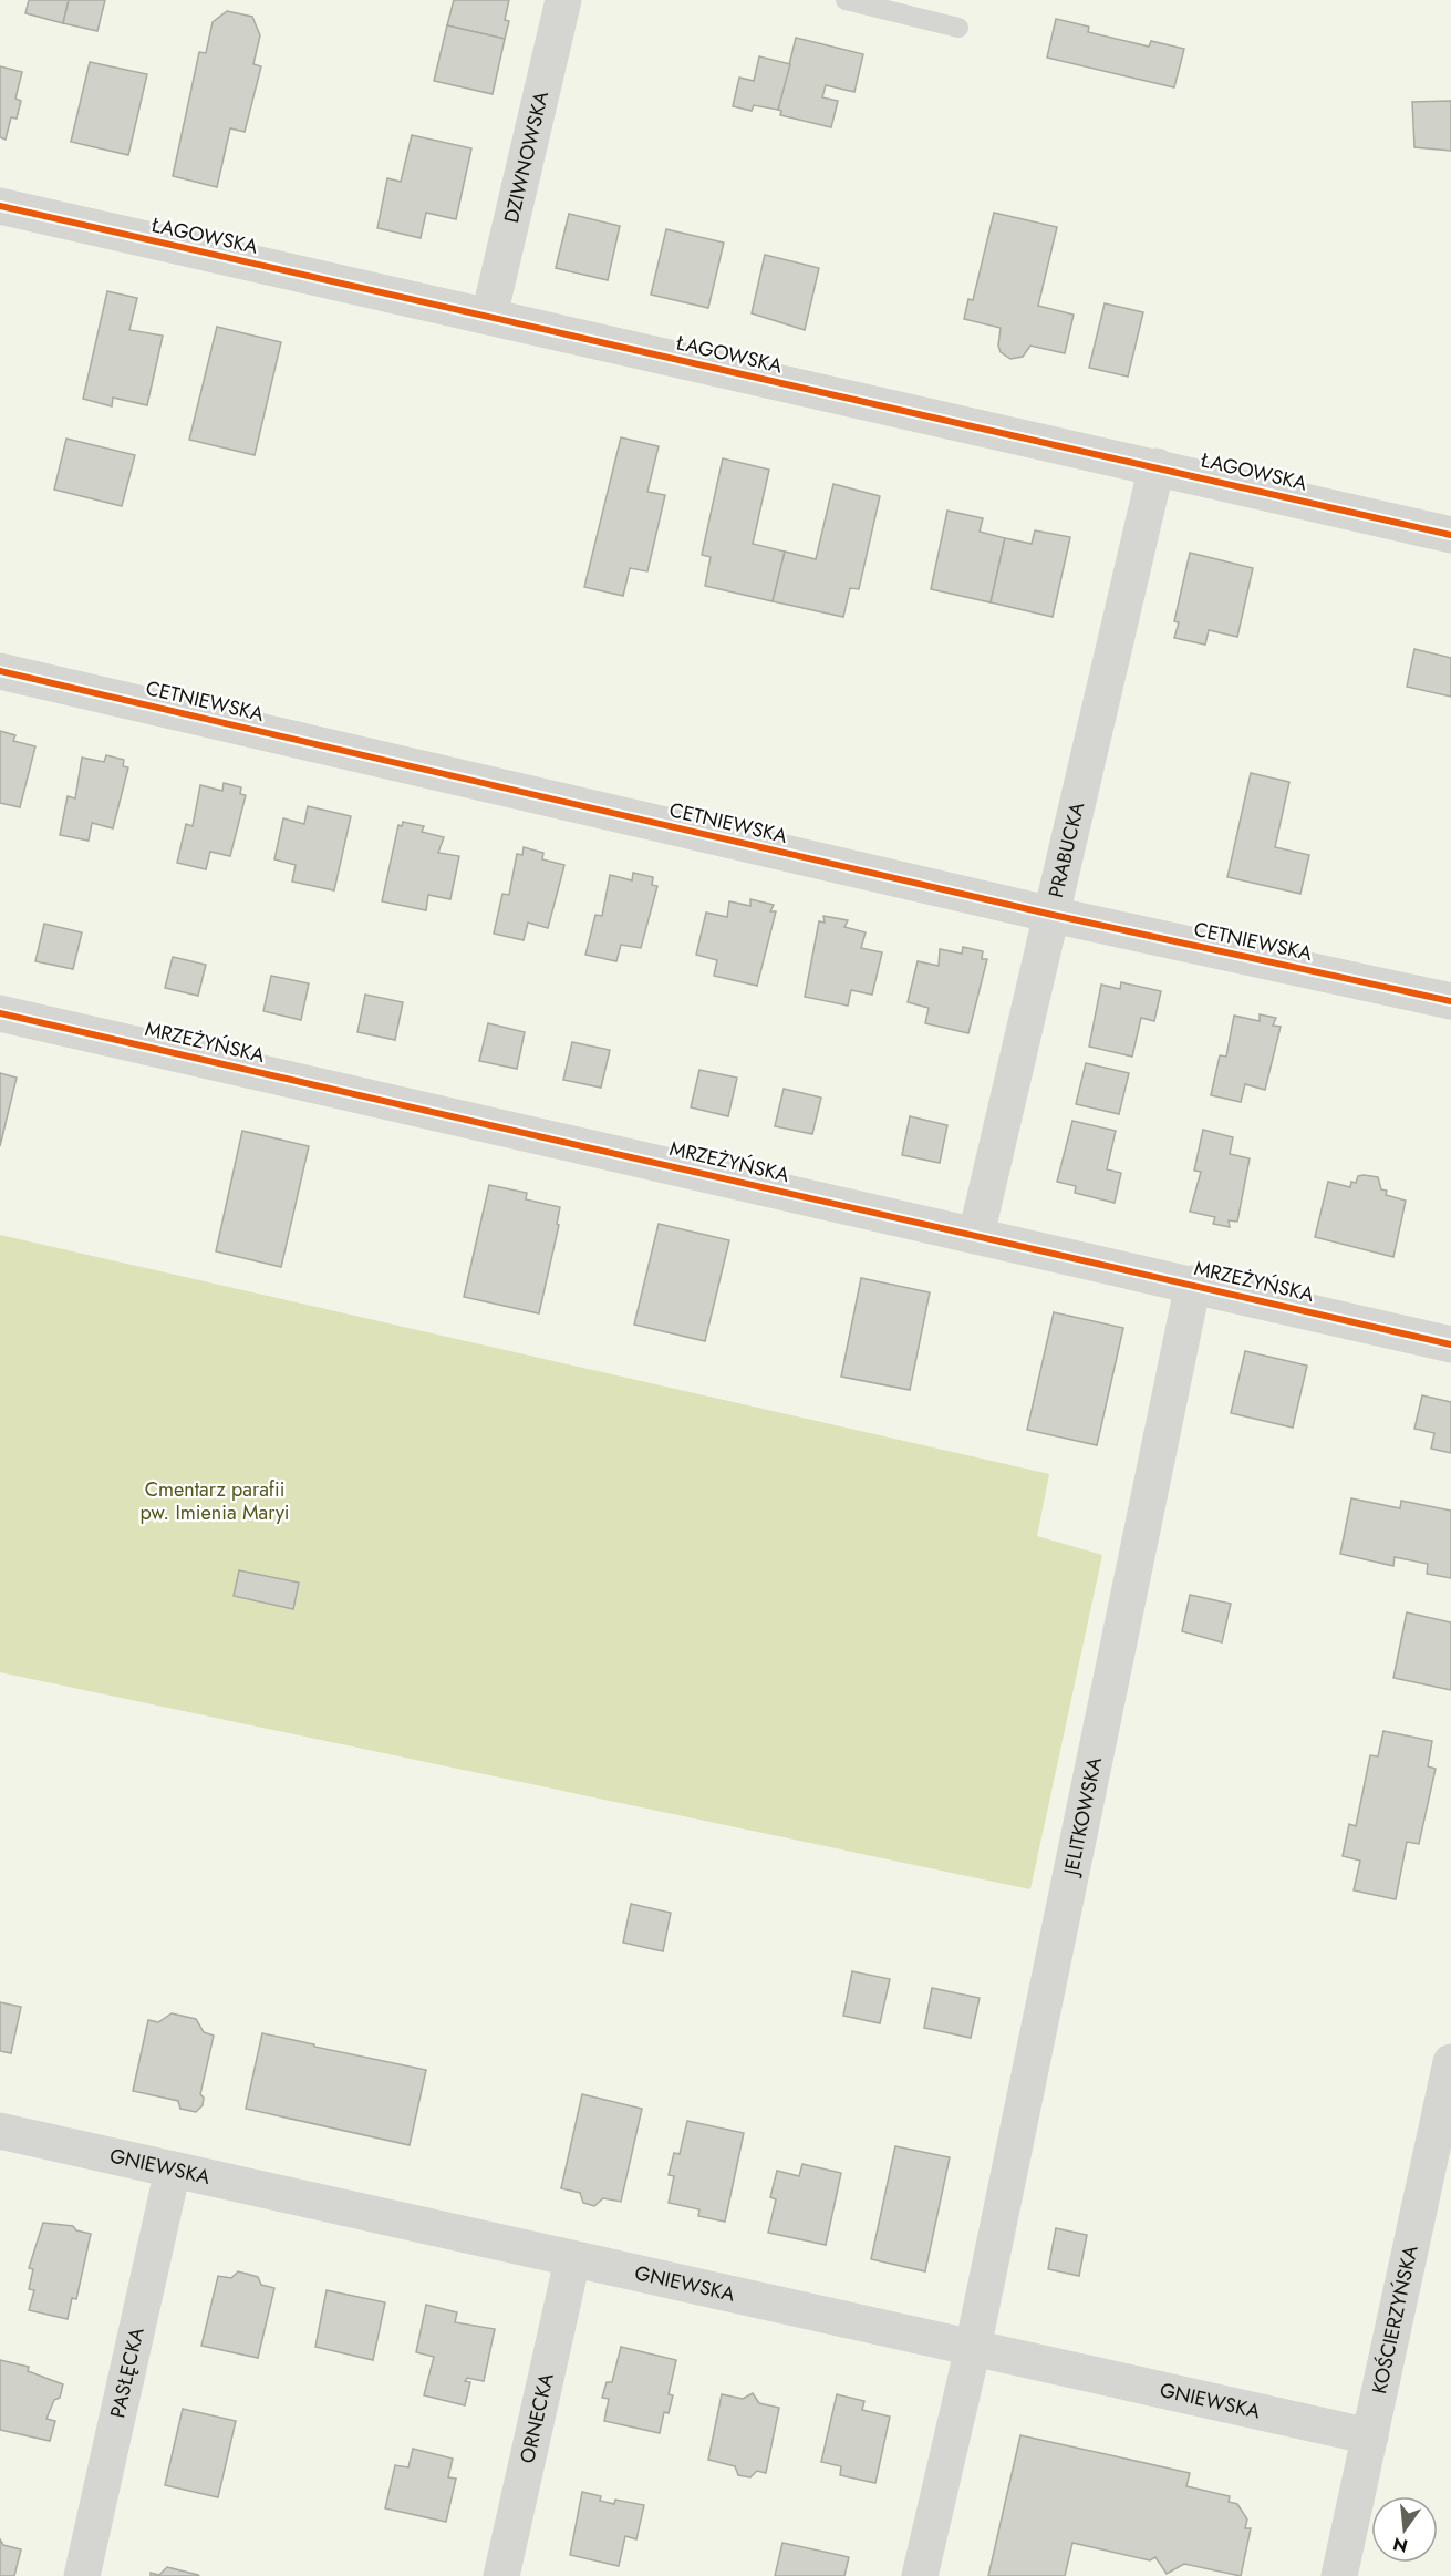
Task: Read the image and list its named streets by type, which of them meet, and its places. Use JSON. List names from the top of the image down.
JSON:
{
  "streets": {
    "street": [
      "DZIWNOWSKA",
      "ŁAGOWSKA",
      "CETNIEWSKA",
      "PRABUCKA",
      "MRZEŻYŃSKA",
      "JELITKOWSKA",
      "GNIEWSKA",
      "KOŚCIERZYŃSKA",
      "PASŁĘCKA",
      "ORNECKA"
    ]
  },
  "crossings": [
    ["DZIWNOWSKA", "ŁAGOWSKA"],
    ["ŁAGOWSKA", "PRABUCKA"],
    ["CETNIEWSKA", "PRABUCKA"],
    ["PRABUCKA", "MRZEŻYŃSKA"],
    ["MRZEŻYŃSKA", "JELITKOWSKA"],
    ["JELITKOWSKA", "GNIEWSKA"],
    ["GNIEWSKA", "KOŚCIERZYŃSKA"],
    ["GNIEWSKA", "PASŁĘCKA"],
    ["GNIEWSKA", "ORNECKA"]
  ],
  "parks": ["Cmentarz parafii pw. Imienia Maryi"],
  "north": "bottom"
}
